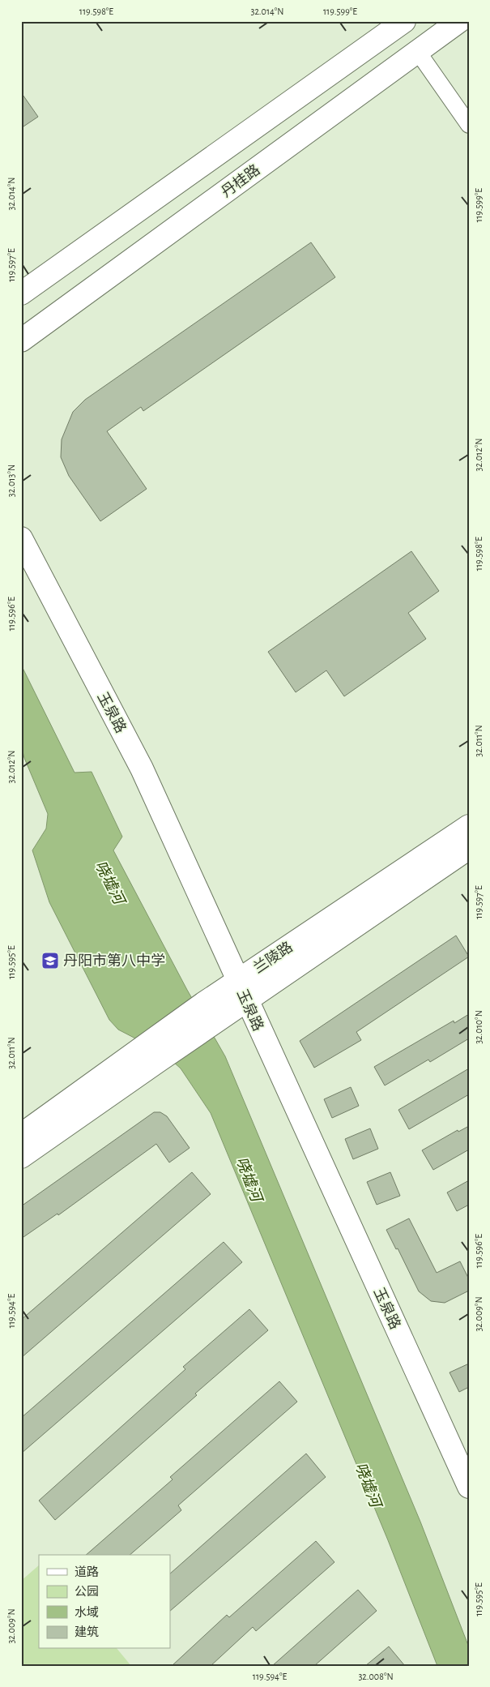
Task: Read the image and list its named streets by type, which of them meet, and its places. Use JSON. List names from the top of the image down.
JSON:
{
  "streets": {
    "street": ["丹桂路", "玉泉路", "兰陵路"]
  },
  "crossings": [
    ["玉泉路", "兰陵路"]
  ],
  "water": ["哓墟河"],
  "places": {
    "school or university": ["丹阳市第八中学"]
  },
  "legend": [
    "道路",
    "公园",
    "水域",
    "建筑"
  ],
  "coordinates": [
    "119.598°E",
    "32.014°N",
    "119.599°E",
    "119.597°E",
    "32.012°N",
    "32.013°N",
    "119.596°E",
    "32.011°N",
    "119.595°E",
    "32.010°N",
    "119.594°E",
    "32.009°N",
    "32.008°N"
  ]
}
